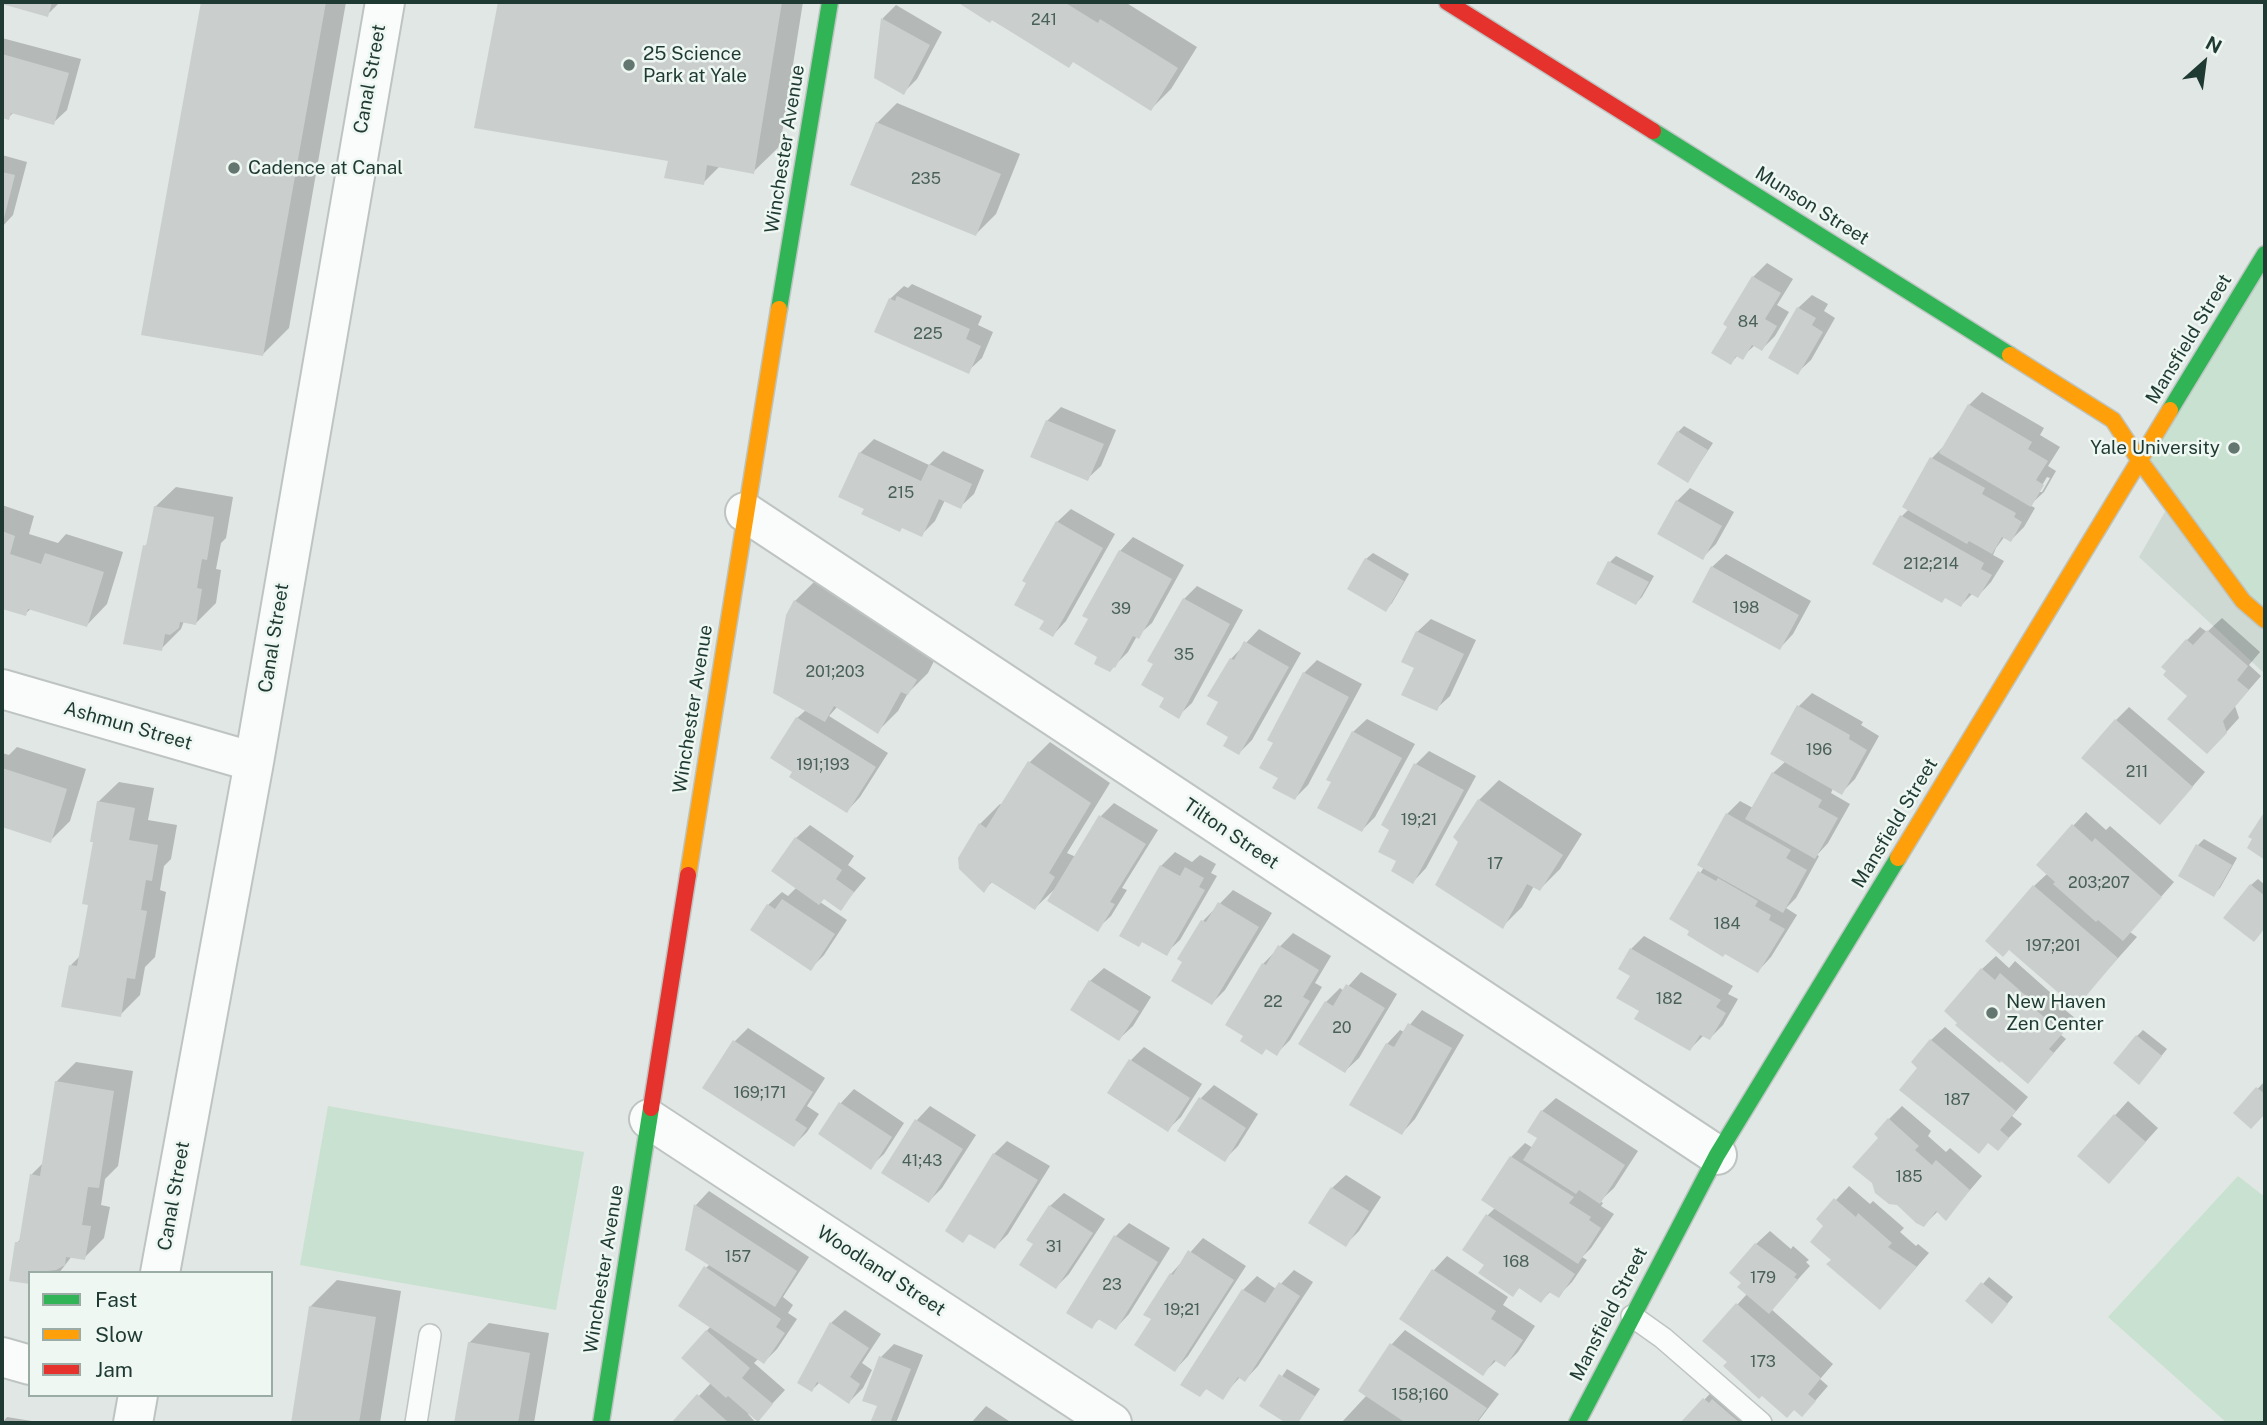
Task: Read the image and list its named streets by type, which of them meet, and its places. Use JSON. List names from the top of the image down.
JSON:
{
  "streets": {
    "street": [
      "Canal Street",
      "Winchester Avenue",
      "Munson Street",
      "Mansfield Street",
      "Ashmun Street",
      "Tilton Street",
      "Woodland Street"
    ]
  },
  "crossings": [
    ["Canal Street", "Ashmun Street"],
    ["Winchester Avenue", "Tilton Street"],
    ["Winchester Avenue", "Woodland Street"],
    ["Munson Street", "Mansfield Street"],
    ["Mansfield Street", "Tilton Street"]
  ],
  "places": [
    "25 Science Park at Yale",
    "Cadence at Canal",
    "Yale University",
    "New Haven Zen Center"
  ],
  "house_numbers": [
    "241",
    "235",
    "84",
    "225",
    "215",
    "212;214",
    "198",
    "39",
    "35",
    "201;203",
    "196",
    "191;193",
    "211",
    "19;21",
    "17",
    "203;207",
    "184",
    "197;201",
    "182",
    "22",
    "20",
    "169;171",
    "187",
    "41;43",
    "185",
    "31",
    "157",
    "168",
    "179",
    "23",
    "19;21",
    "173",
    "158;160"
  ],
  "legend": ["Fast", "Slow", "Jam"],
  "north": "top right"
}
